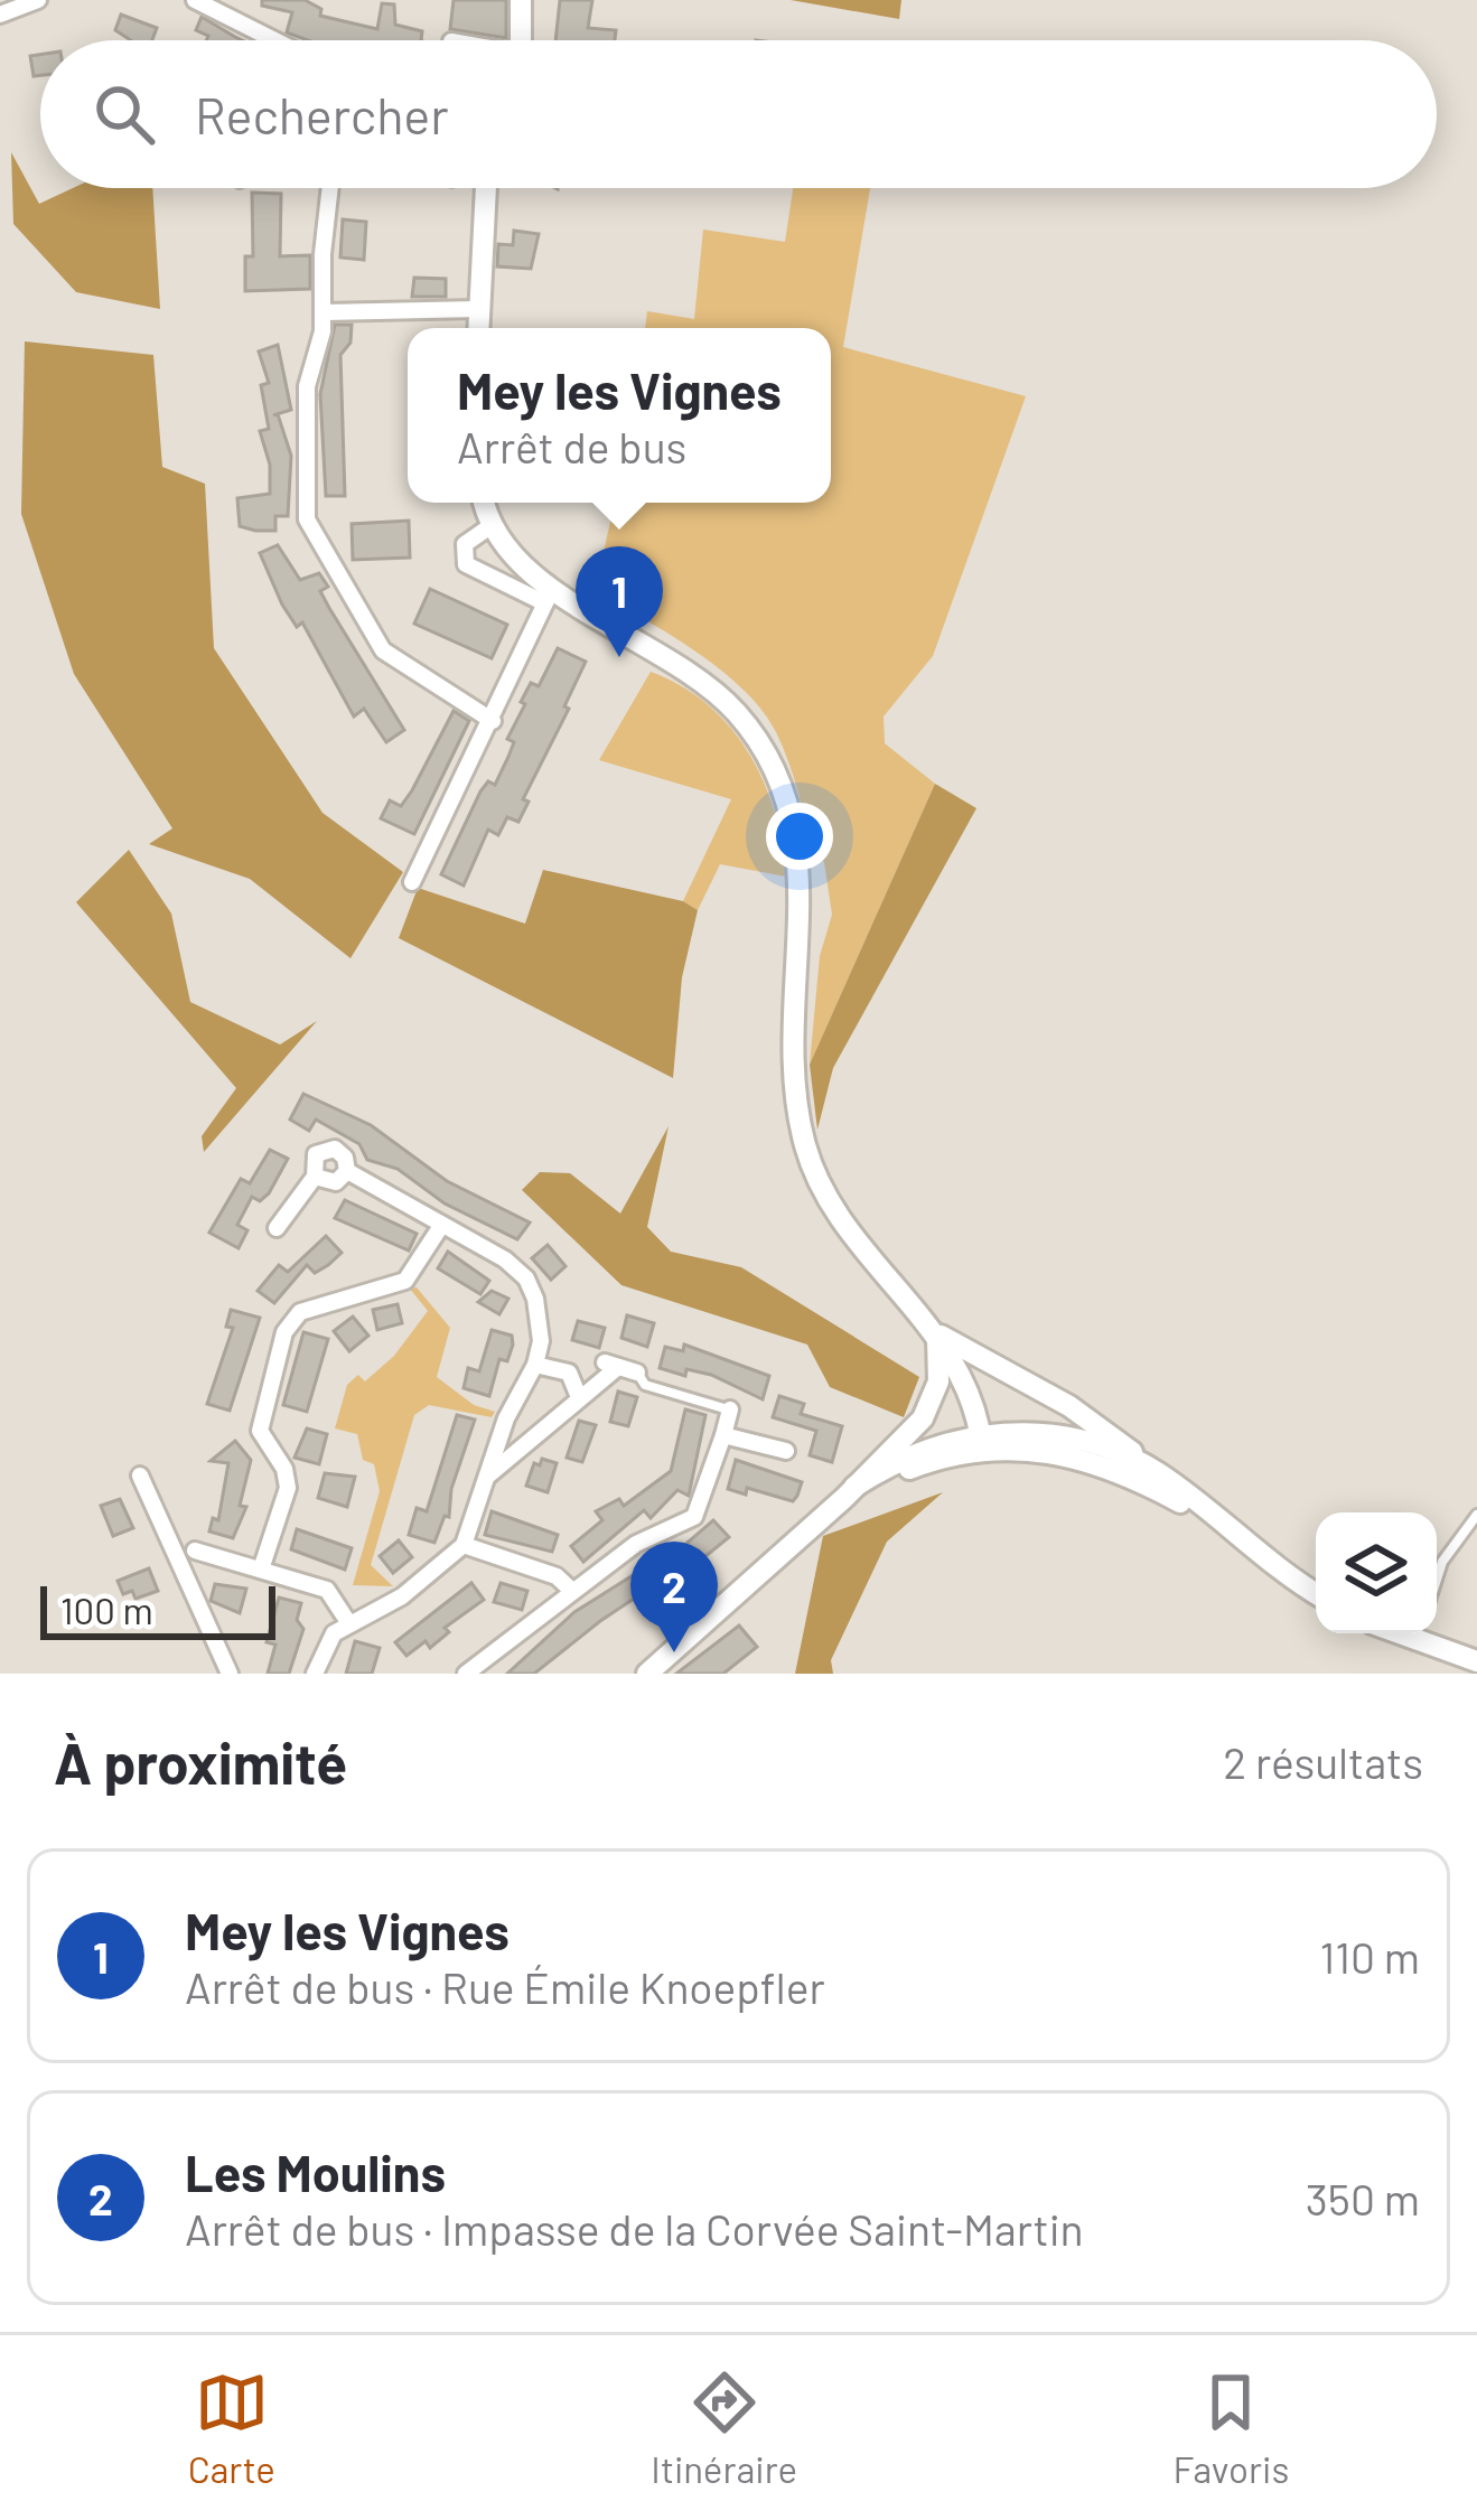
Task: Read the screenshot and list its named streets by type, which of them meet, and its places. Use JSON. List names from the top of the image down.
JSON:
{
  "scale_bar": "100 m",
  "page": {
    "search": "Rechercher",
    "popup": ["Mey les Vignes", "Arrêt de bus"],
    "pins": ["1", "2"],
    "scale": "100 m",
    "heading": ["À proximité", "2 résultats"],
    "list": [
      {
        "mark": "1",
        "name": "Mey les Vignes",
        "note": "Arrêt de bus · Rue Émile Knoepfler",
        "value": "110 m"
      },
      {
        "mark": "2",
        "name": "Les Moulins",
        "note": "Arrêt de bus · Impasse de la Corvée Saint-Martin",
        "value": "350 m"
      }
    ],
    "nav": ["Carte", "Itinéraire", "Favoris"]
  }
}
